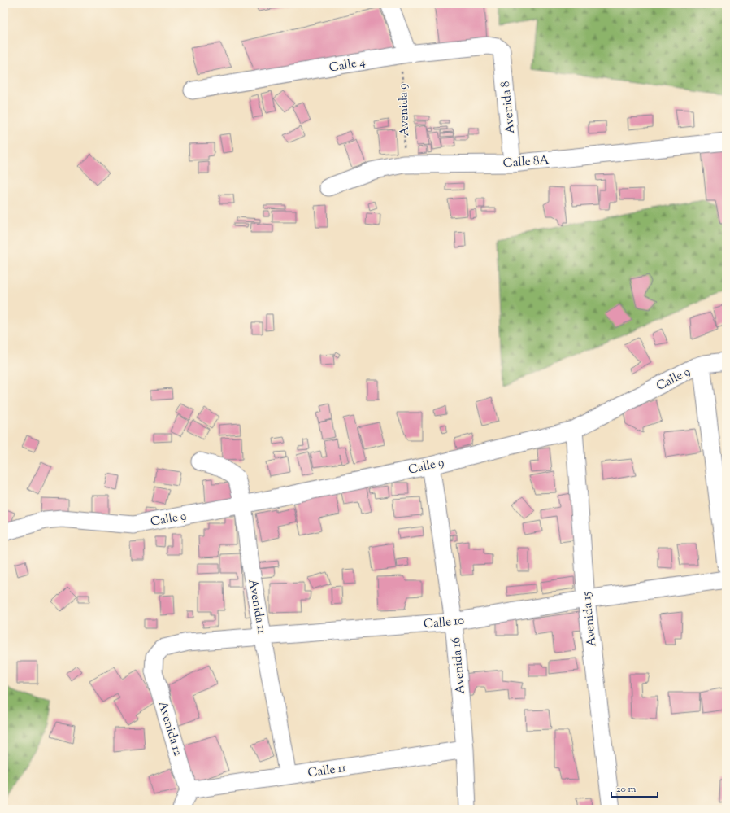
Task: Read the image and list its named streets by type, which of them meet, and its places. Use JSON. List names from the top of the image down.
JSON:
{
  "streets": {
    "street": [
      "Calle 4",
      "Avenida 8",
      "Calle 8A",
      "Calle 9",
      "Avenida 11",
      "Avenida 15",
      "Calle 10",
      "Avenida 16",
      "Avenida 12",
      "Calle 11"
    ],
    "path": ["Avenida 9"]
  },
  "crossings": [
    ["Calle 4", "Avenida 8"],
    ["Calle 4", "Avenida 9"],
    ["Avenida 8", "Calle 8A"],
    ["Avenida 9", "Calle 8A"],
    ["Calle 9", "Avenida 11"],
    ["Calle 9", "Avenida 15"],
    ["Calle 9", "Avenida 16"],
    ["Avenida 11", "Calle 10"],
    ["Avenida 11", "Calle 11"],
    ["Avenida 15", "Calle 10"],
    ["Calle 10", "Avenida 16"],
    ["Calle 10", "Avenida 12"],
    ["Avenida 16", "Calle 11"],
    ["Avenida 12", "Calle 11"]
  ],
  "scale_bar": "20 m"
}
